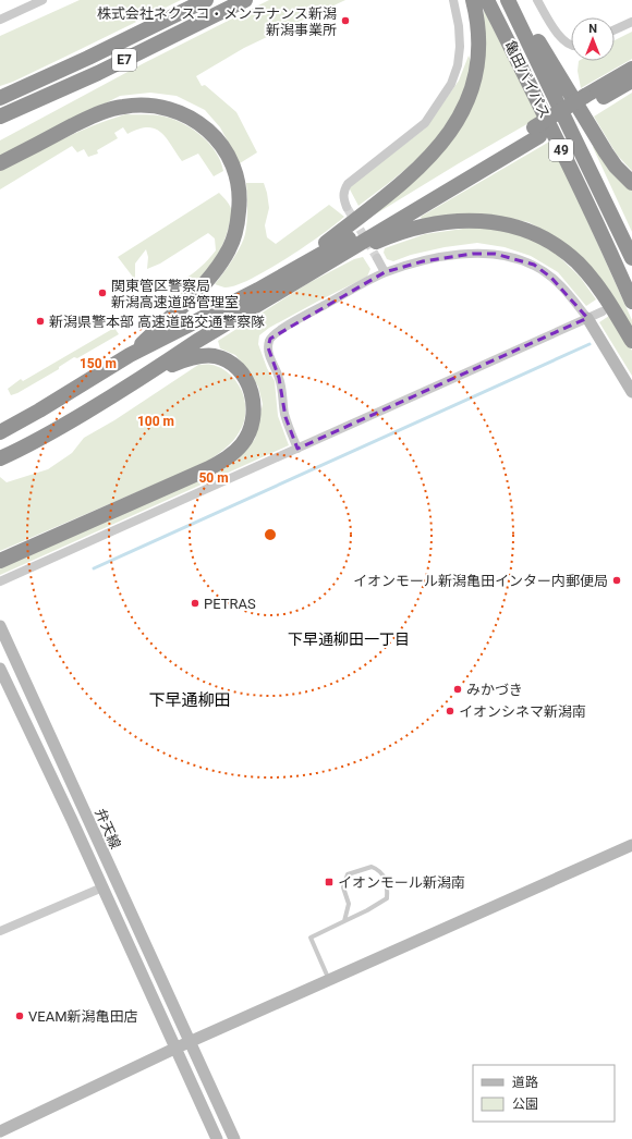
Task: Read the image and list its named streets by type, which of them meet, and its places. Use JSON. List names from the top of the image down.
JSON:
{
  "streets": {
    "highway": ["E7", "亀田バイパス", "49"],
    "street": ["弁天線"]
  },
  "districts": ["下早通柳田一丁目", "下早通柳田"],
  "places": {
    "other": [
      "株式会社ネクスコ・メンテナンス新潟 新潟事業所",
      "関東管区警察局 新潟高速道路管理室",
      "新潟県警本部 高速道路交通警察隊",
      "イオンモール新潟亀田インター内郵便局",
      "PETRAS",
      "みかづき",
      "イオンシネマ新潟南",
      "VEAM新潟亀田店"
    ],
    "transit": ["イオンモール新潟南"]
  },
  "legend": ["道路", "公園"],
  "north": "top",
  "rings": ["150 m", "100 m", "50 m"]
}
